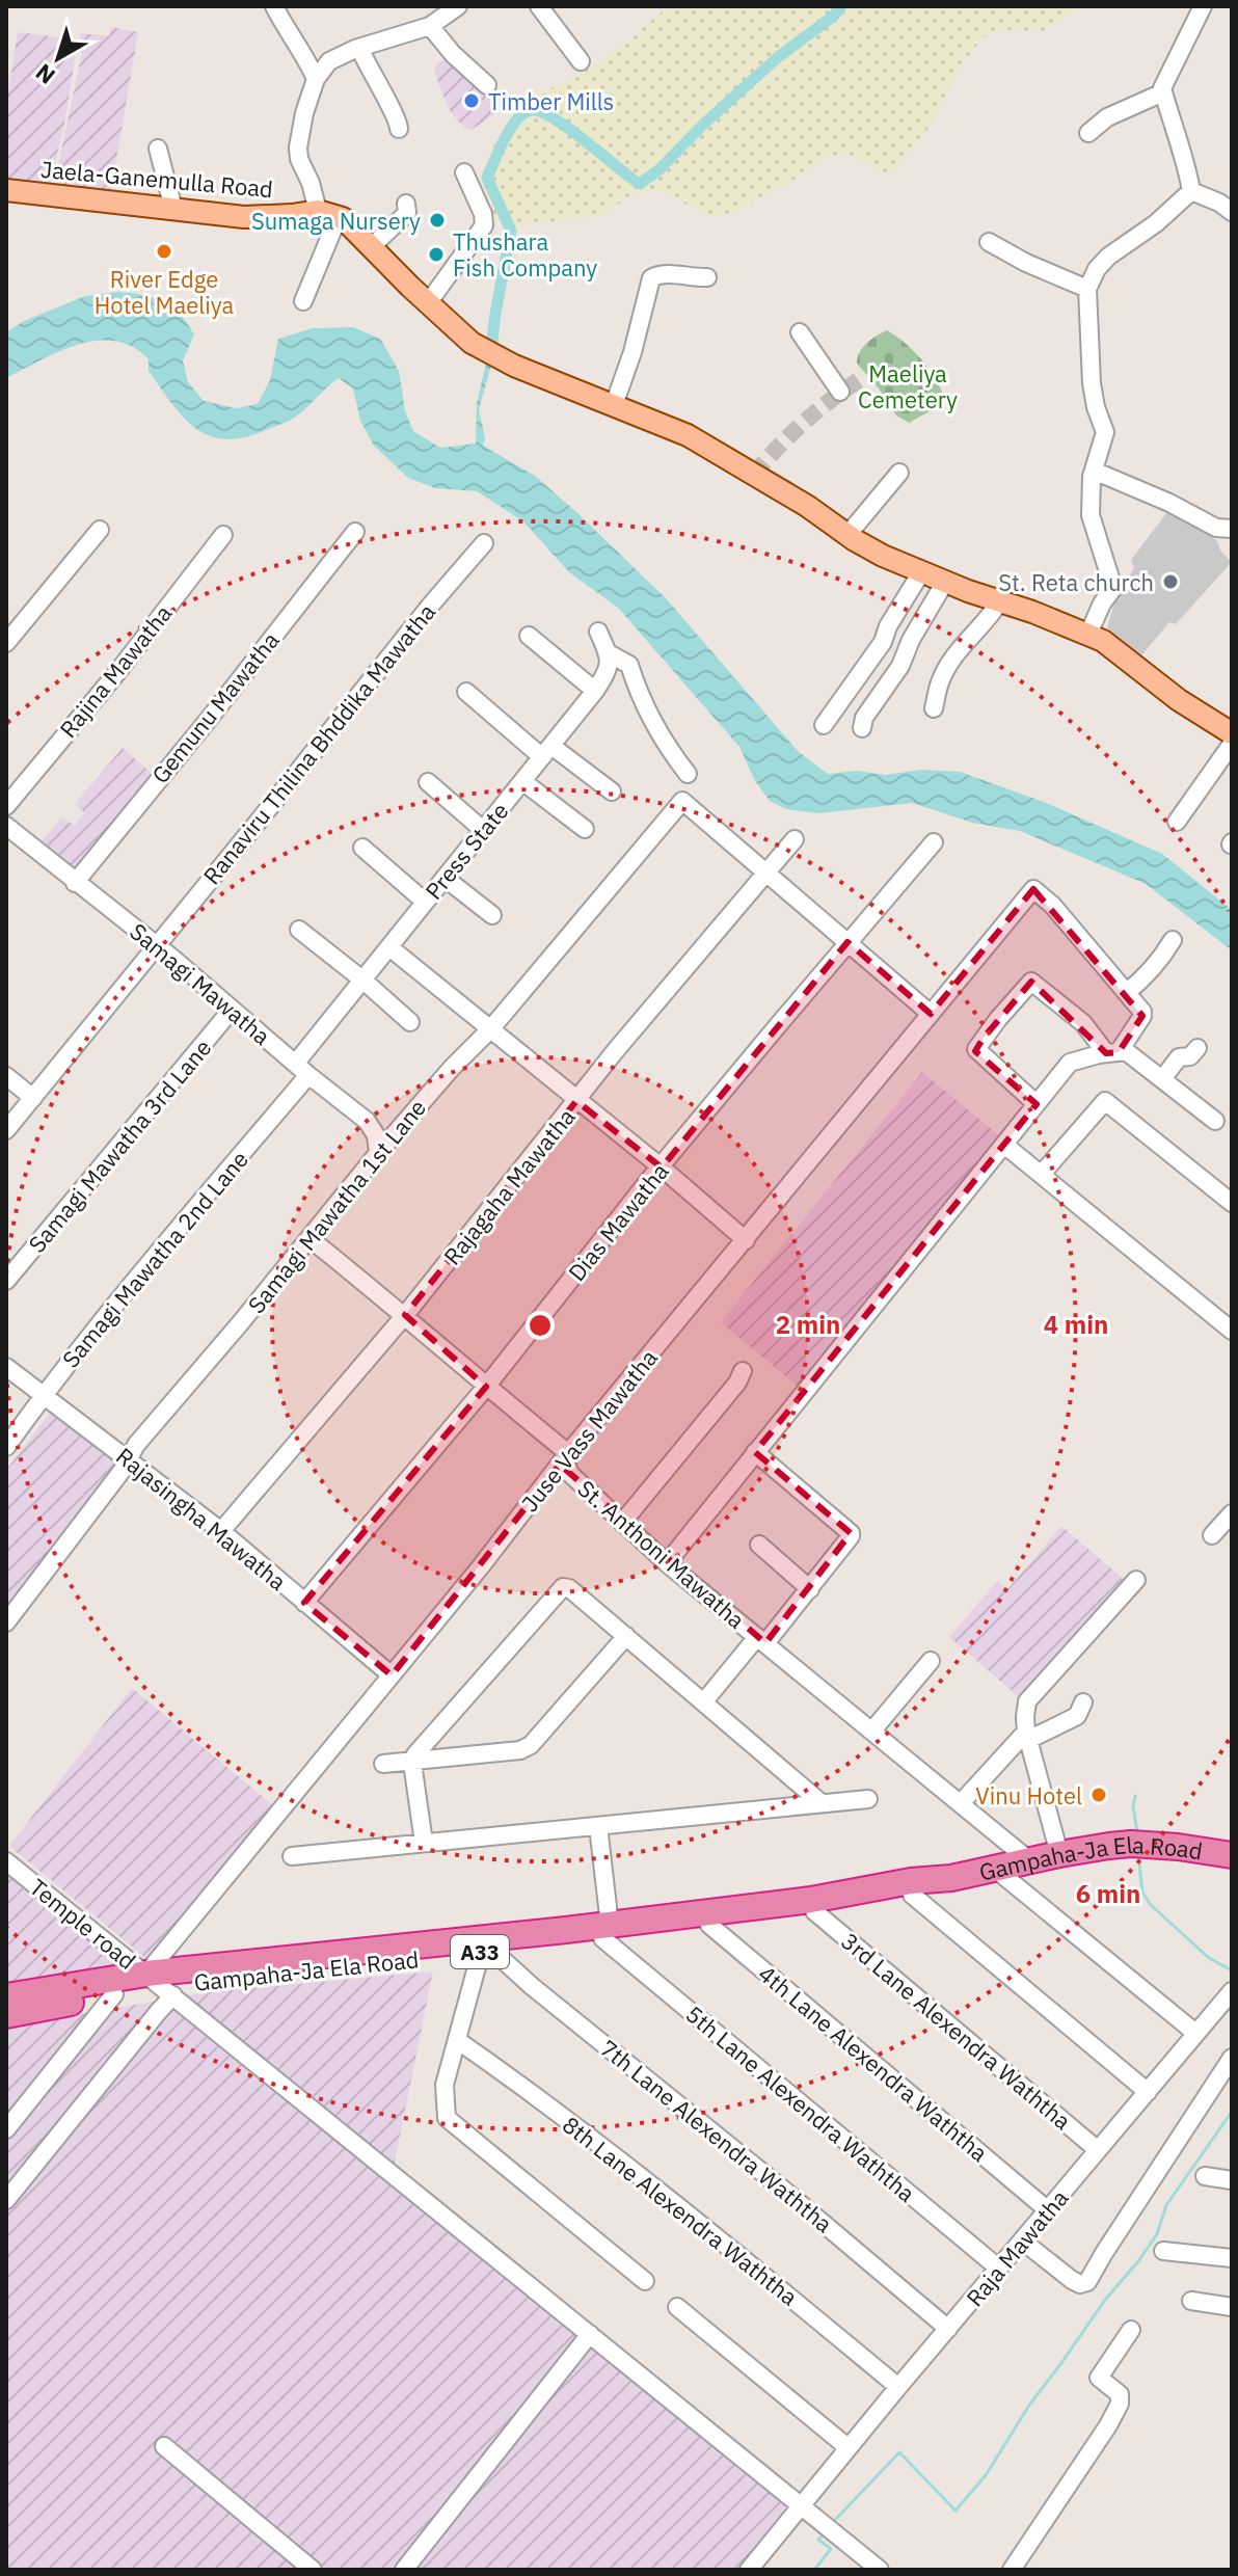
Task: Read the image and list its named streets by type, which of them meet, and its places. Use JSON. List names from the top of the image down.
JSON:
{
  "streets": {
    "highway": ["Gampaha-Ja Ela Road", "A33"],
    "main road": ["Jaela-Ganemulla Road"],
    "street": [
      "Rajina Mawatha",
      "Gemunu Mawatha",
      "Ranaviru Thilina Bhddika Mawatha",
      "Press State",
      "Samagi Mawatha",
      "Samagi Mawatha 3rd Lane",
      "Rajagaha Mawatha",
      "Samagi Mawatha 1st Lane",
      "Dias Mawatha",
      "Samagi Mawatha 2nd Lane",
      "Juse Vass Mawatha",
      "Rajasingha Mawatha",
      "St. Anthoni Mawatha",
      "Temple road",
      "3rd Lane Alexendra Waththa",
      "4th Lane Alexendra Waththa",
      "5th Lane Alexendra Waththa",
      "7th Lane Alexendra Waththa",
      "8th Lane Alexendra Waththa",
      "Raja Mawatha"
    ]
  },
  "crossings": [
    ["Gemunu Mawatha", "Samagi Mawatha"],
    ["Ranaviru Thilina Bhddika Mawatha", "Samagi Mawatha"],
    ["Press State", "Samagi Mawatha"],
    ["Press State", "Samagi Mawatha 2nd Lane"],
    ["Samagi Mawatha", "Samagi Mawatha 3rd Lane"],
    ["Samagi Mawatha", "Samagi Mawatha 1st Lane"],
    ["Samagi Mawatha", "Samagi Mawatha 2nd Lane"],
    ["Rajagaha Mawatha", "Samagi Mawatha 1st Lane"],
    ["Rajagaha Mawatha", "Rajasingha Mawatha"],
    ["Rajagaha Mawatha", "St. Anthoni Mawatha"],
    ["Samagi Mawatha 1st Lane", "Rajasingha Mawatha"],
    ["Samagi Mawatha 1st Lane", "St. Anthoni Mawatha"],
    ["Dias Mawatha", "Rajasingha Mawatha"],
    ["Dias Mawatha", "St. Anthoni Mawatha"],
    ["Samagi Mawatha 2nd Lane", "Rajasingha Mawatha"],
    ["Juse Vass Mawatha", "Rajasingha Mawatha"],
    ["Juse Vass Mawatha", "St. Anthoni Mawatha"],
    ["Juse Vass Mawatha", "Gampaha-Ja Ela Road"],
    ["Juse Vass Mawatha", "Temple road"],
    ["St. Anthoni Mawatha", "Gampaha-Ja Ela Road"],
    ["Gampaha-Ja Ela Road", "Temple road"],
    ["Gampaha-Ja Ela Road", "3rd Lane Alexendra Waththa"],
    ["Gampaha-Ja Ela Road", "4th Lane Alexendra Waththa"],
    ["Gampaha-Ja Ela Road", "5th Lane Alexendra Waththa"],
    ["Gampaha-Ja Ela Road", "7th Lane Alexendra Waththa"],
    ["Temple road", "Raja Mawatha"],
    ["3rd Lane Alexendra Waththa", "Raja Mawatha"],
    ["4th Lane Alexendra Waththa", "Raja Mawatha"],
    ["5th Lane Alexendra Waththa", "Raja Mawatha"],
    ["7th Lane Alexendra Waththa", "Raja Mawatha"],
    ["8th Lane Alexendra Waththa", "Raja Mawatha"]
  ],
  "parks": ["Maeliya Cemetery"],
  "places": [
    "Timber Mills",
    "Sumaga Nursery",
    "River Edge Hotel Maeliya",
    "Thushara Fish Company",
    "St. Reta church",
    "Vinu Hotel"
  ],
  "north": "bottom left",
  "rings": ["2 min", "4 min", "6 min"]
}
